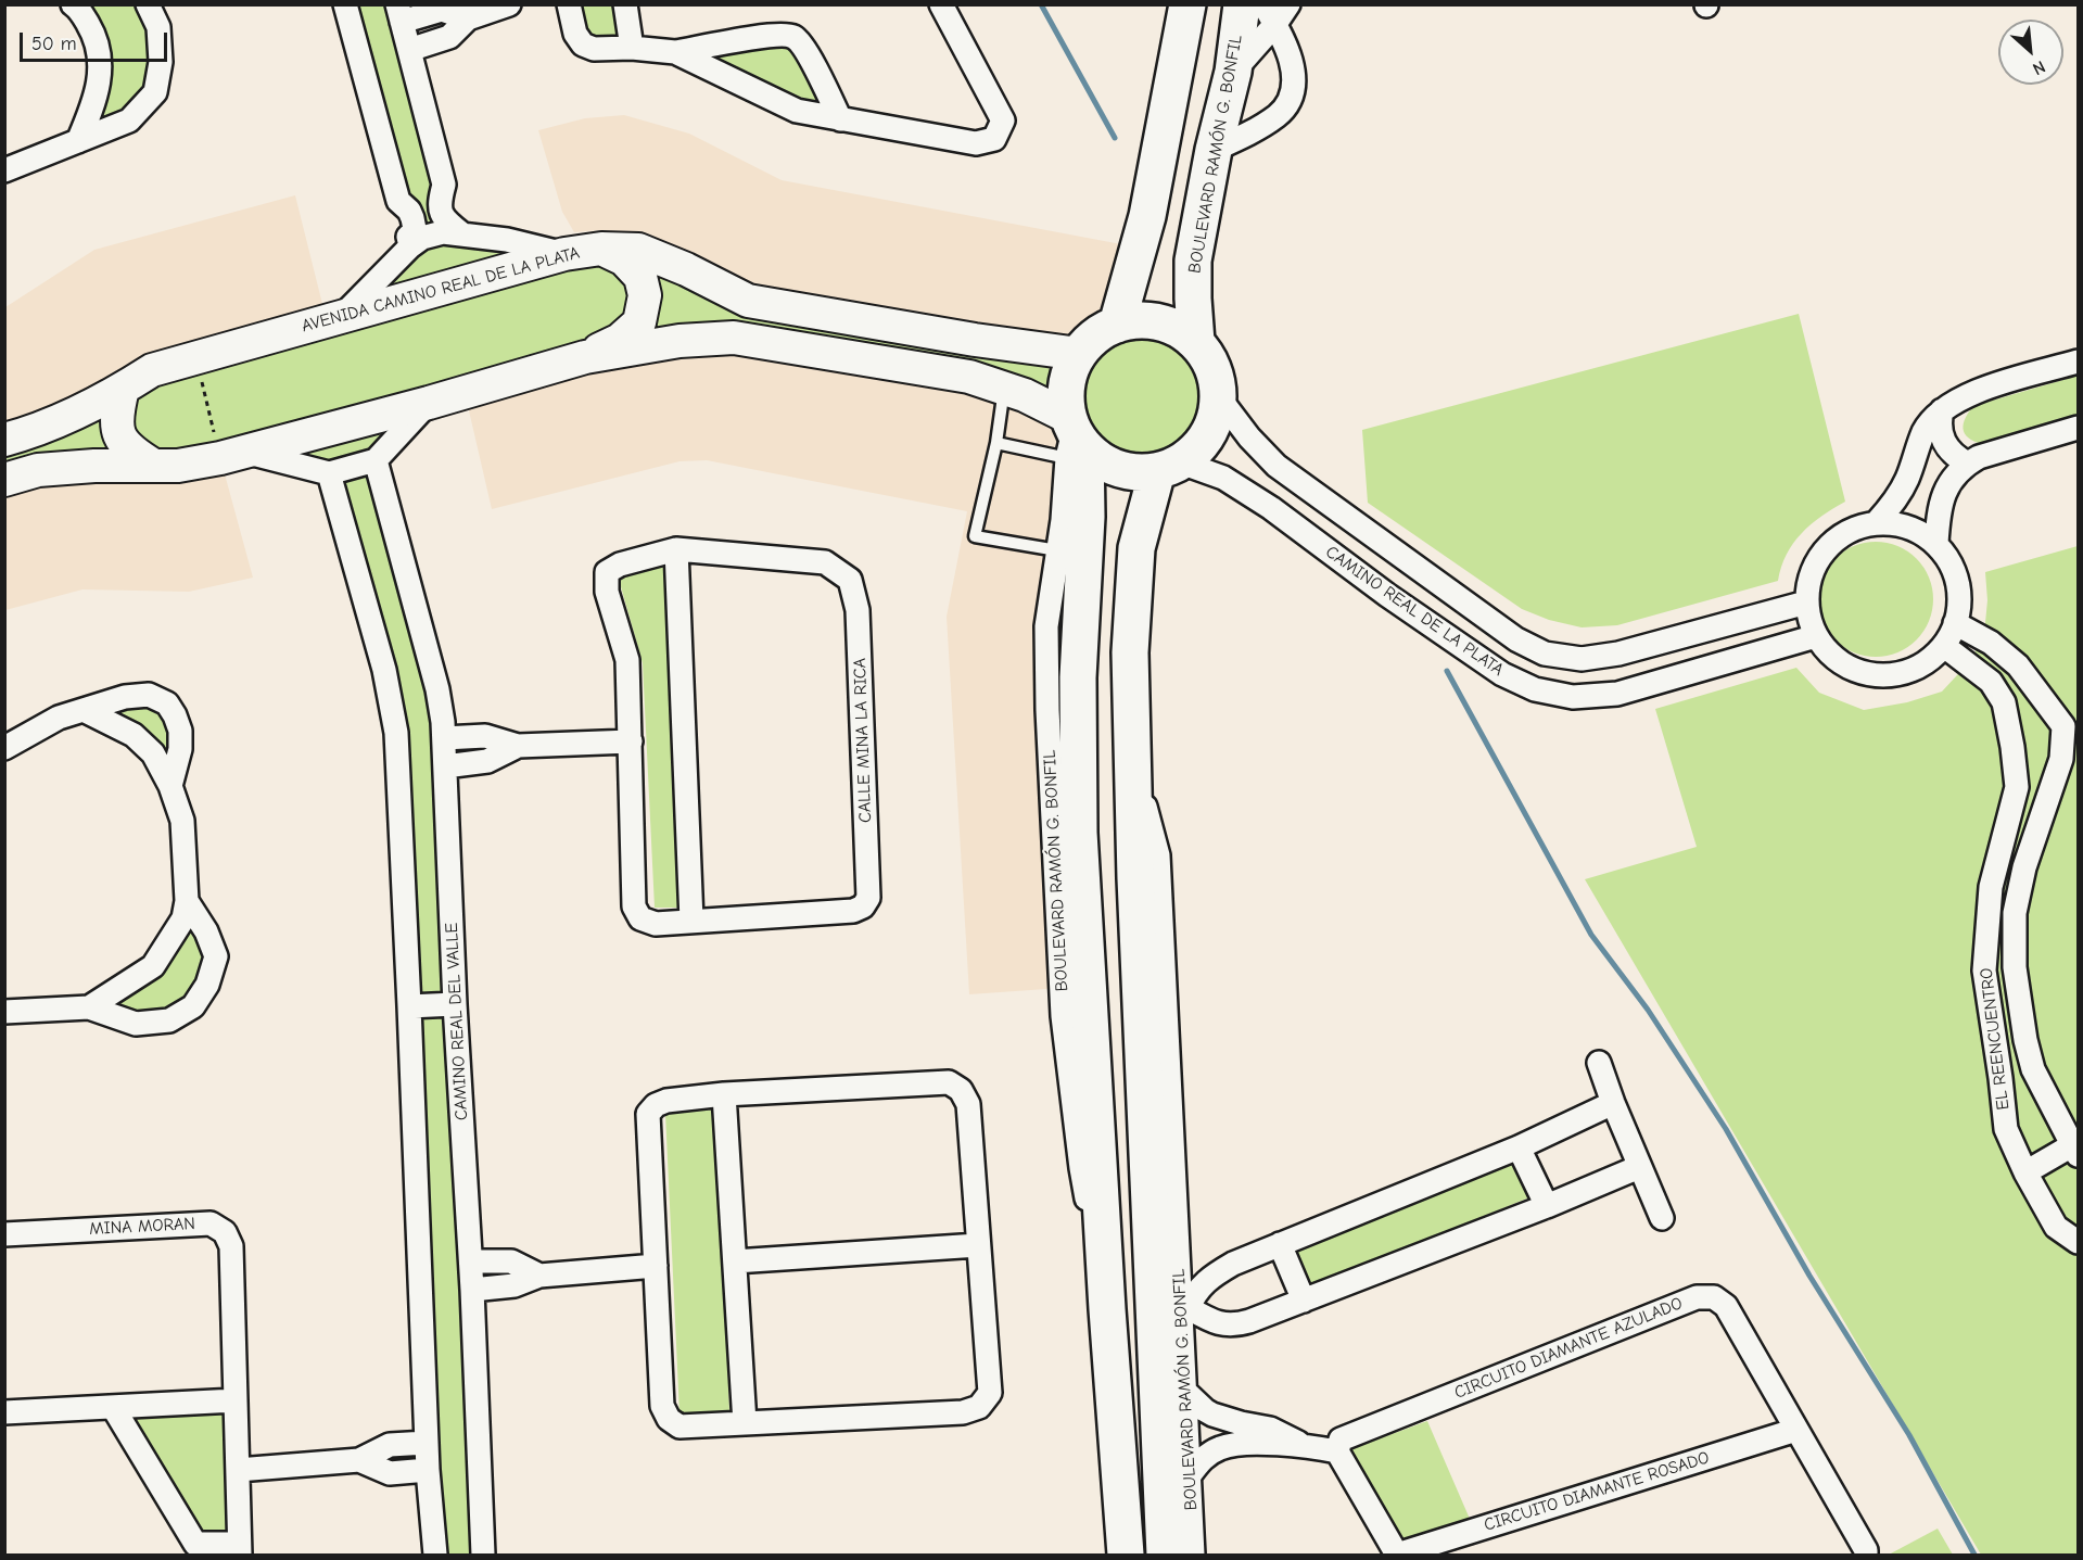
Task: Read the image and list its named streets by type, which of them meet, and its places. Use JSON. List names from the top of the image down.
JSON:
{
  "streets": {
    "main road": ["BOULEVARD RAMÓN G. BONFIL", "AVENIDA CAMINO REAL DE LA PLATA"],
    "street": [
      "CAMINO REAL DE LA PLATA",
      "CALLE MINA LA RICA",
      "CAMINO REAL DEL VALLE",
      "EL REENCUENTRO",
      "MINA MORAN",
      "CIRCUITO DIAMANTE AZULADO",
      "CIRCUITO DIAMANTE ROSADO"
    ]
  },
  "crossings": [
    ["BOULEVARD RAMÓN G. BONFIL", "AVENIDA CAMINO REAL DE LA PLATA"],
    ["BOULEVARD RAMÓN G. BONFIL", "CAMINO REAL DE LA PLATA"],
    ["AVENIDA CAMINO REAL DE LA PLATA", "CAMINO REAL DE LA PLATA"],
    ["CAMINO REAL DE LA PLATA", "EL REENCUENTRO"],
    ["CIRCUITO DIAMANTE AZULADO", "CIRCUITO DIAMANTE ROSADO"]
  ],
  "scale_bar": "50 m",
  "north": "bottom right"
}
